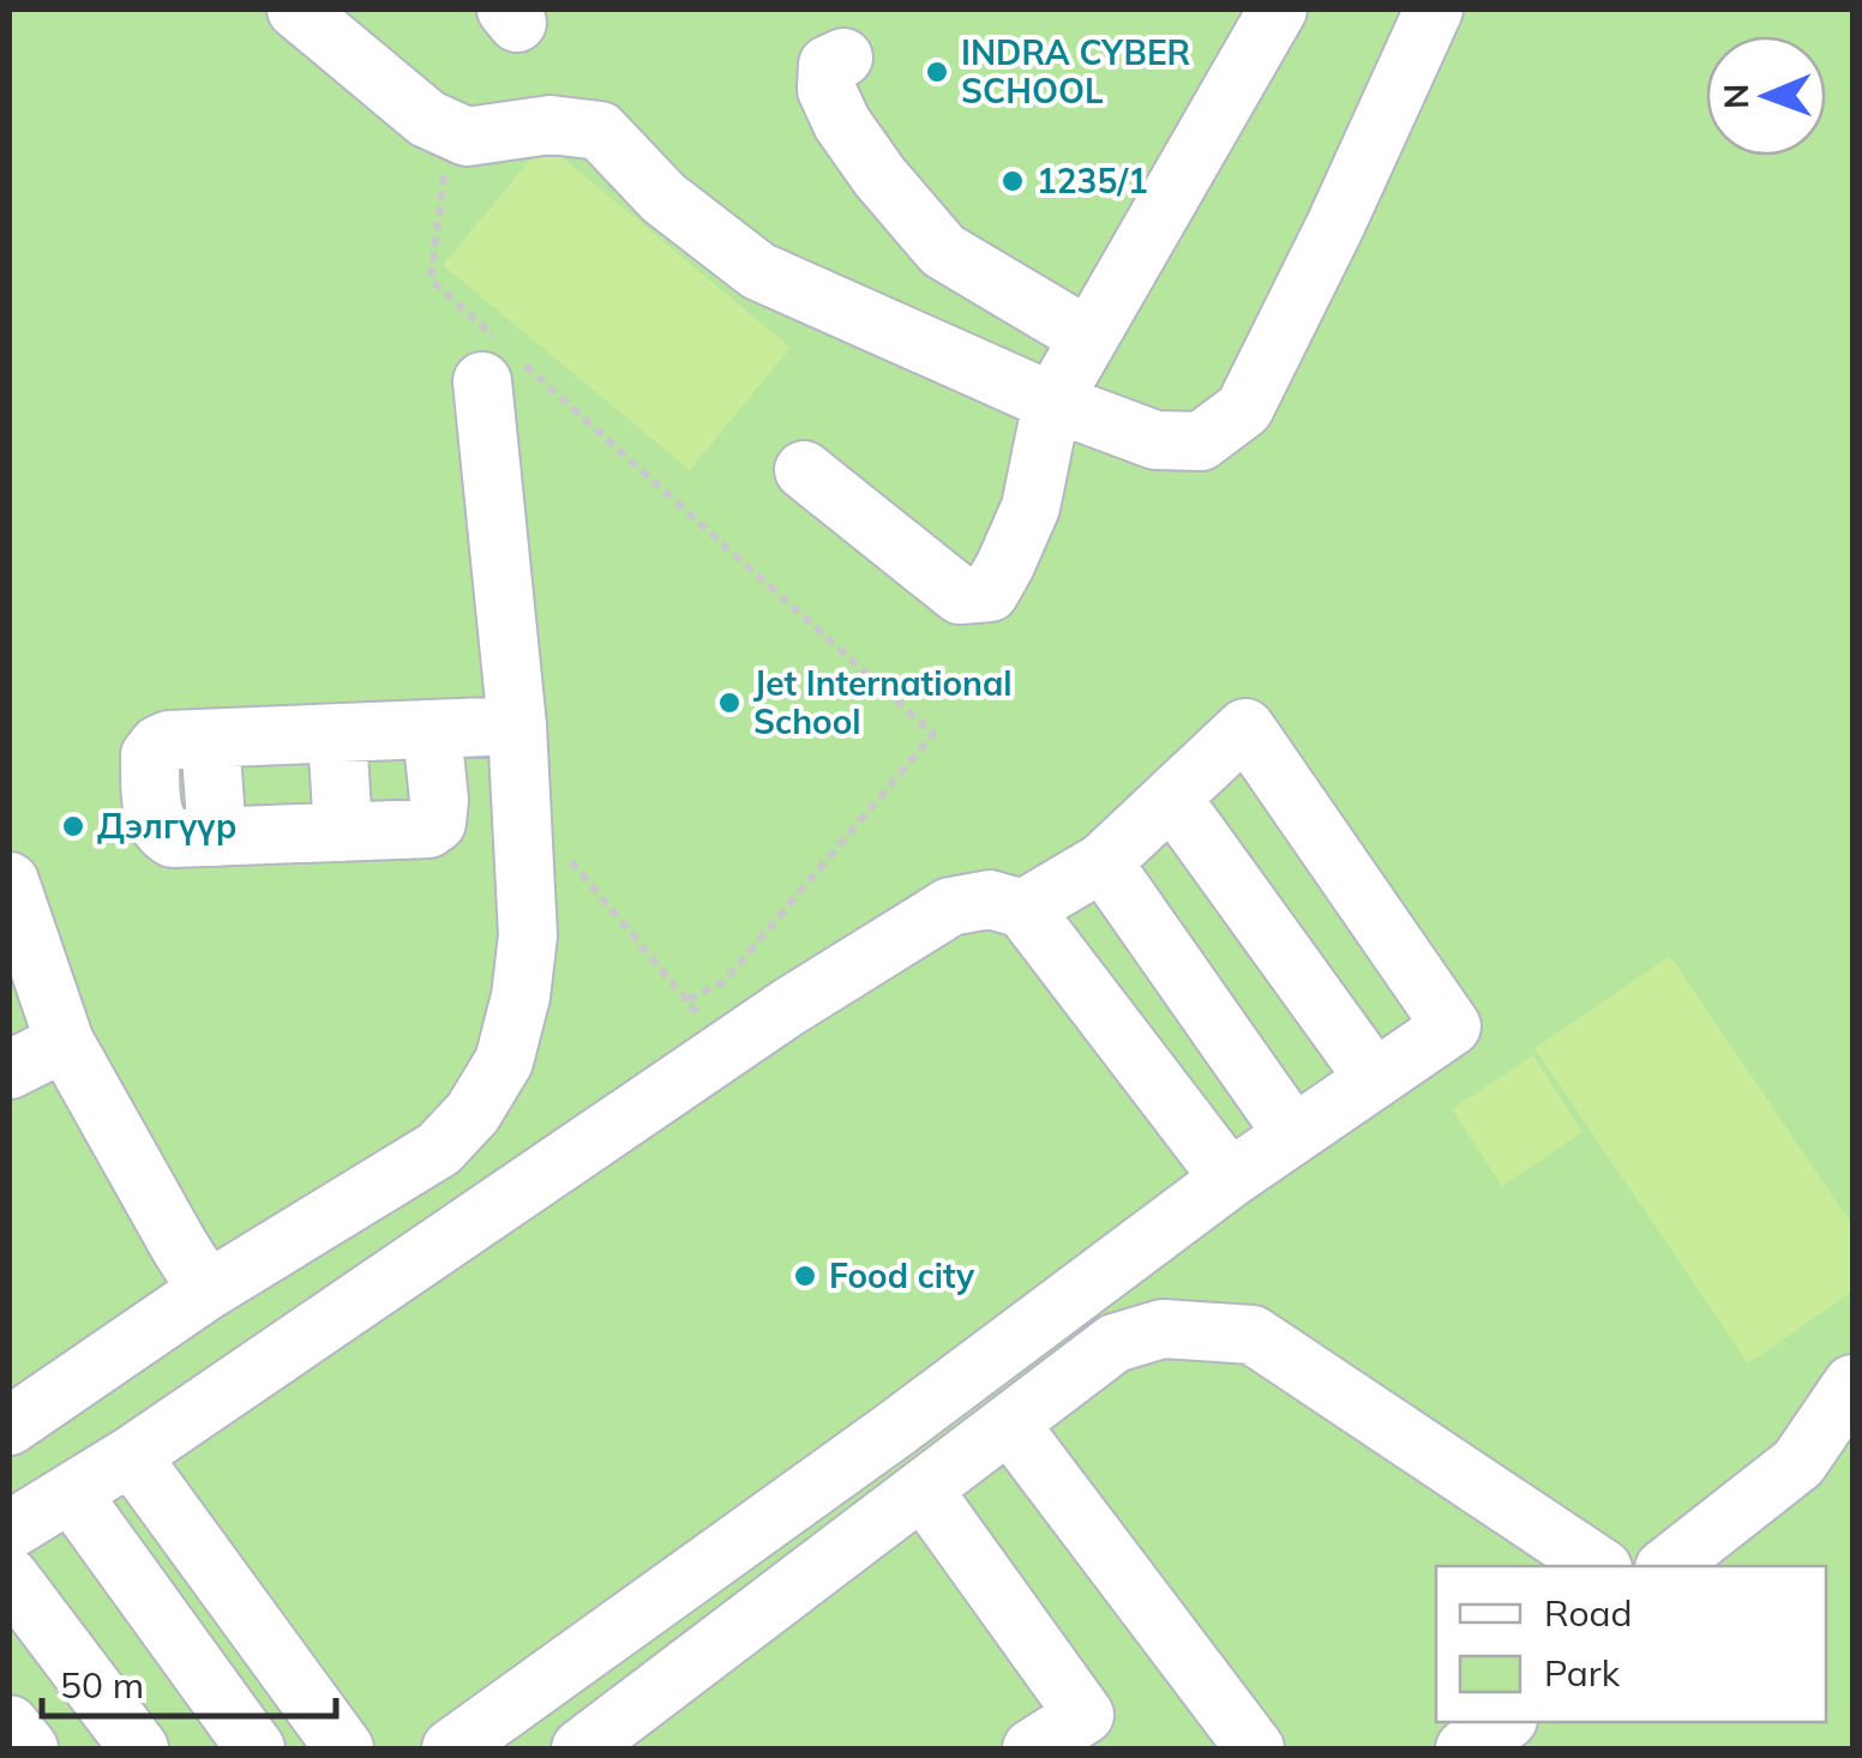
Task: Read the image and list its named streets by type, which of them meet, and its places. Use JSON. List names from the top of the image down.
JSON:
{
  "places": [
    "INDRA CYBER SCHOOL",
    "1235/1",
    "Jet International School",
    "Дэлгүүр",
    "Food city"
  ],
  "legend": ["Road", "Park"],
  "scale_bar": "50 m",
  "north": "left"
}
